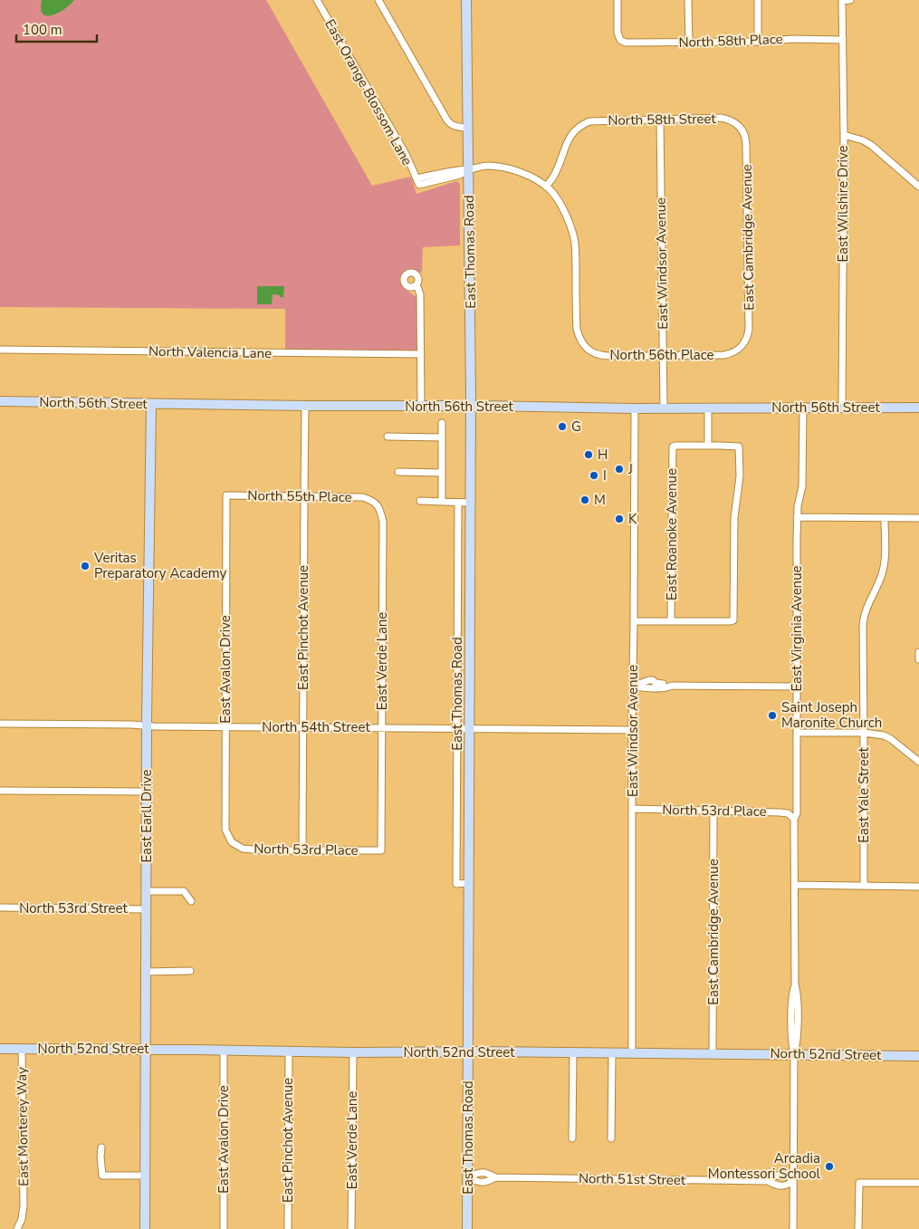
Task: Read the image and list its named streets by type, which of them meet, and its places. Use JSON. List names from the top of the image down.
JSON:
{
  "streets": {
    "main road": [
      "East Thomas Road",
      "North 56th Street",
      "East Earll Drive",
      "North 52nd Street"
    ],
    "street": [
      "North 58th Place",
      "East Orange Blossom Lane",
      "North 58th Street",
      "East Wilshire Drive",
      "East Cambridge Avenue",
      "East Windsor Avenue",
      "North Valencia Lane",
      "North 56th Place",
      "North 55th Place",
      "East Roanoke Avenue",
      "East Pinchot Avenue",
      "East Virginia Avenue",
      "East Verde Lane",
      "East Avalon Drive",
      "North 54th Street",
      "East Yale Street",
      "North 53rd Place",
      "North 53rd Street",
      "East Monterey Way",
      "North 51st Street"
    ]
  },
  "crossings": [
    ["North 58th Place", "East Wilshire Drive"],
    ["East Orange Blossom Lane", "East Thomas Road"],
    ["North 58th Street", "East Cambridge Avenue"],
    ["North 58th Street", "East Windsor Avenue"],
    ["North 58th Street", "North 56th Place"],
    ["East Wilshire Drive", "North 56th Street"],
    ["East Cambridge Avenue", "North 56th Place"],
    ["East Cambridge Avenue", "North 53rd Place"],
    ["East Cambridge Avenue", "North 52nd Street"],
    ["East Thomas Road", "North 56th Street"],
    ["East Thomas Road", "North 54th Street"],
    ["East Thomas Road", "North 52nd Street"],
    ["East Thomas Road", "North 51st Street"],
    ["East Windsor Avenue", "North 56th Place"],
    ["East Windsor Avenue", "North 56th Street"],
    ["East Windsor Avenue", "North 54th Street"],
    ["East Windsor Avenue", "North 53rd Place"],
    ["East Windsor Avenue", "North 52nd Street"],
    ["North 56th Street", "East Pinchot Avenue"],
    ["North 56th Street", "East Virginia Avenue"],
    ["North 56th Street", "East Earll Drive"],
    ["North 55th Place", "East Pinchot Avenue"],
    ["North 55th Place", "East Verde Lane"],
    ["North 55th Place", "East Avalon Drive"],
    ["East Pinchot Avenue", "North 54th Street"],
    ["East Pinchot Avenue", "North 53rd Place"],
    ["East Pinchot Avenue", "North 52nd Street"],
    ["East Virginia Avenue", "North 53rd Place"],
    ["East Virginia Avenue", "North 52nd Street"],
    ["East Virginia Avenue", "North 51st Street"],
    ["East Verde Lane", "North 54th Street"],
    ["East Verde Lane", "North 53rd Place"],
    ["East Verde Lane", "North 52nd Street"],
    ["East Avalon Drive", "North 54th Street"],
    ["East Avalon Drive", "North 53rd Place"],
    ["East Avalon Drive", "North 52nd Street"],
    ["North 54th Street", "East Earll Drive"],
    ["East Earll Drive", "North 53rd Street"],
    ["East Earll Drive", "North 52nd Street"],
    ["North 52nd Street", "East Monterey Way"]
  ],
  "places": [
    "G",
    "H",
    "J",
    "I",
    "M",
    "K",
    "Veritas Preparatory Academy",
    "Saint Joseph Maronite Church",
    "Arcadia Montessori School"
  ],
  "scale_bar": "100 m"
}
